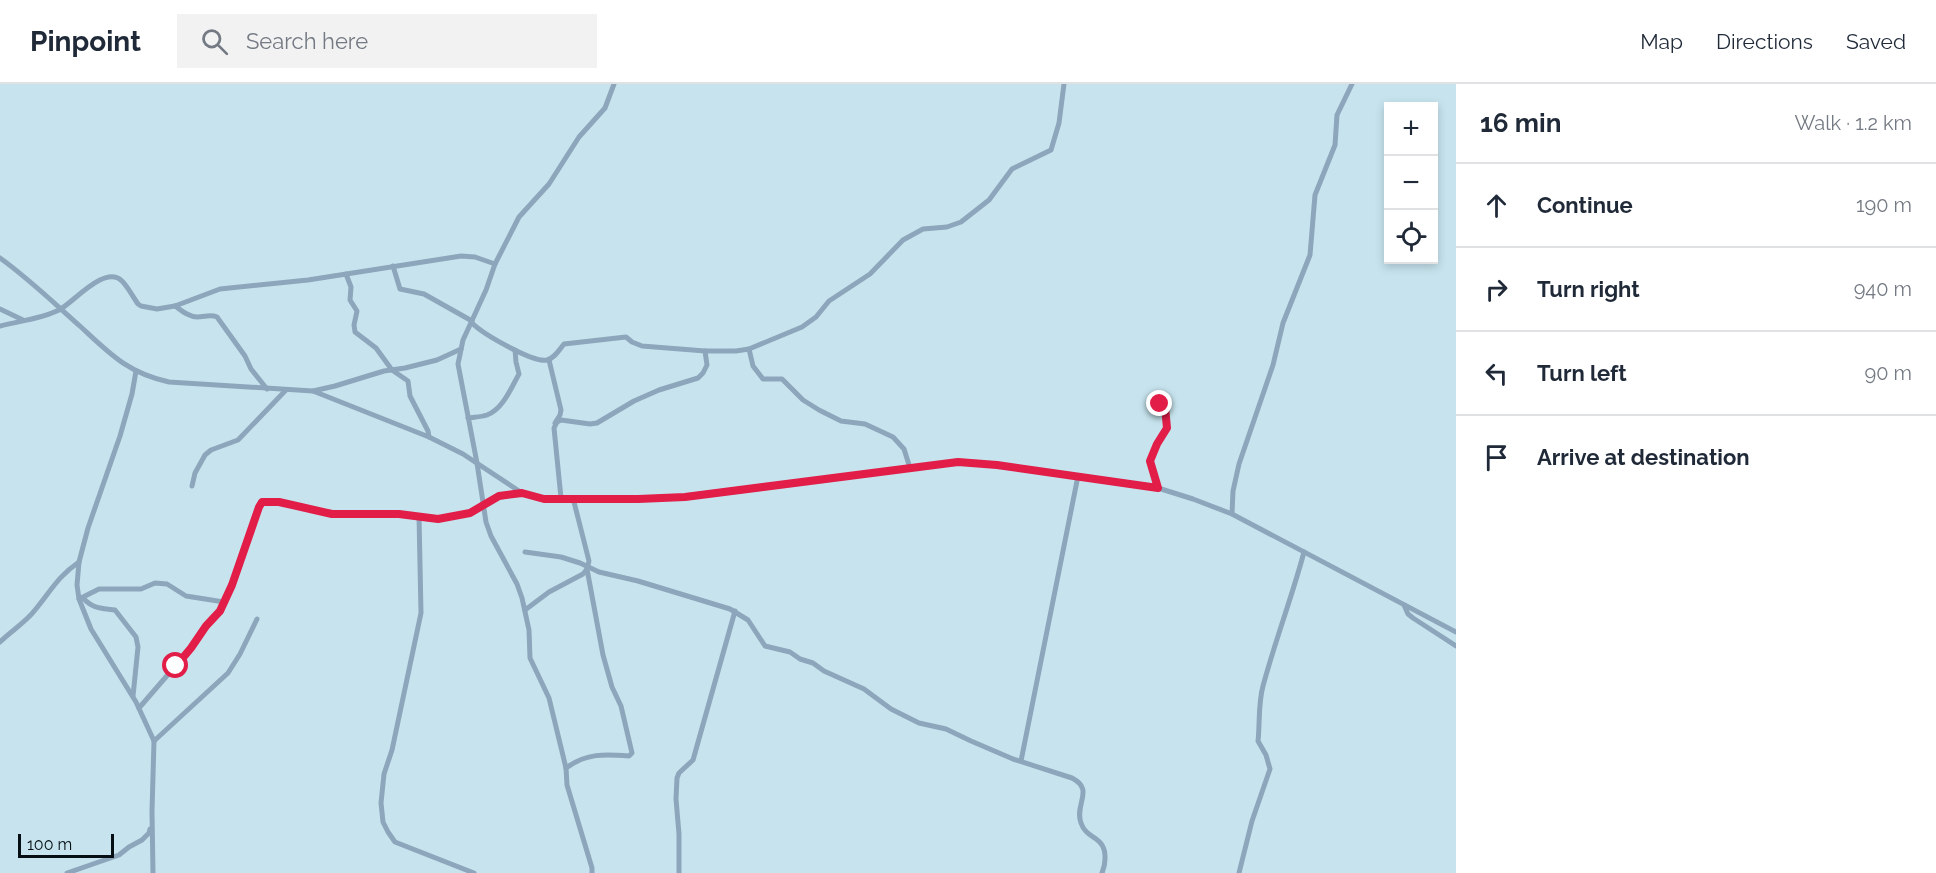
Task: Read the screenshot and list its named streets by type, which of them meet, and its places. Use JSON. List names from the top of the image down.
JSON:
{
  "scale_bar": "100 m",
  "page": {
    "header": "Pinpoint",
    "search": "Search here",
    "nav": ["Map", "Directions", "Saved"],
    "heading": ["16 min", "Walk · 1.2 km"],
    "map_buttons": ["+", "−"],
    "list": [
      ["Continue", "190 m"],
      ["Turn right", "940 m"],
      ["Turn left", "90 m"],
      "Arrive at destination"
    ],
    "scale": "100 m"
  }
}
